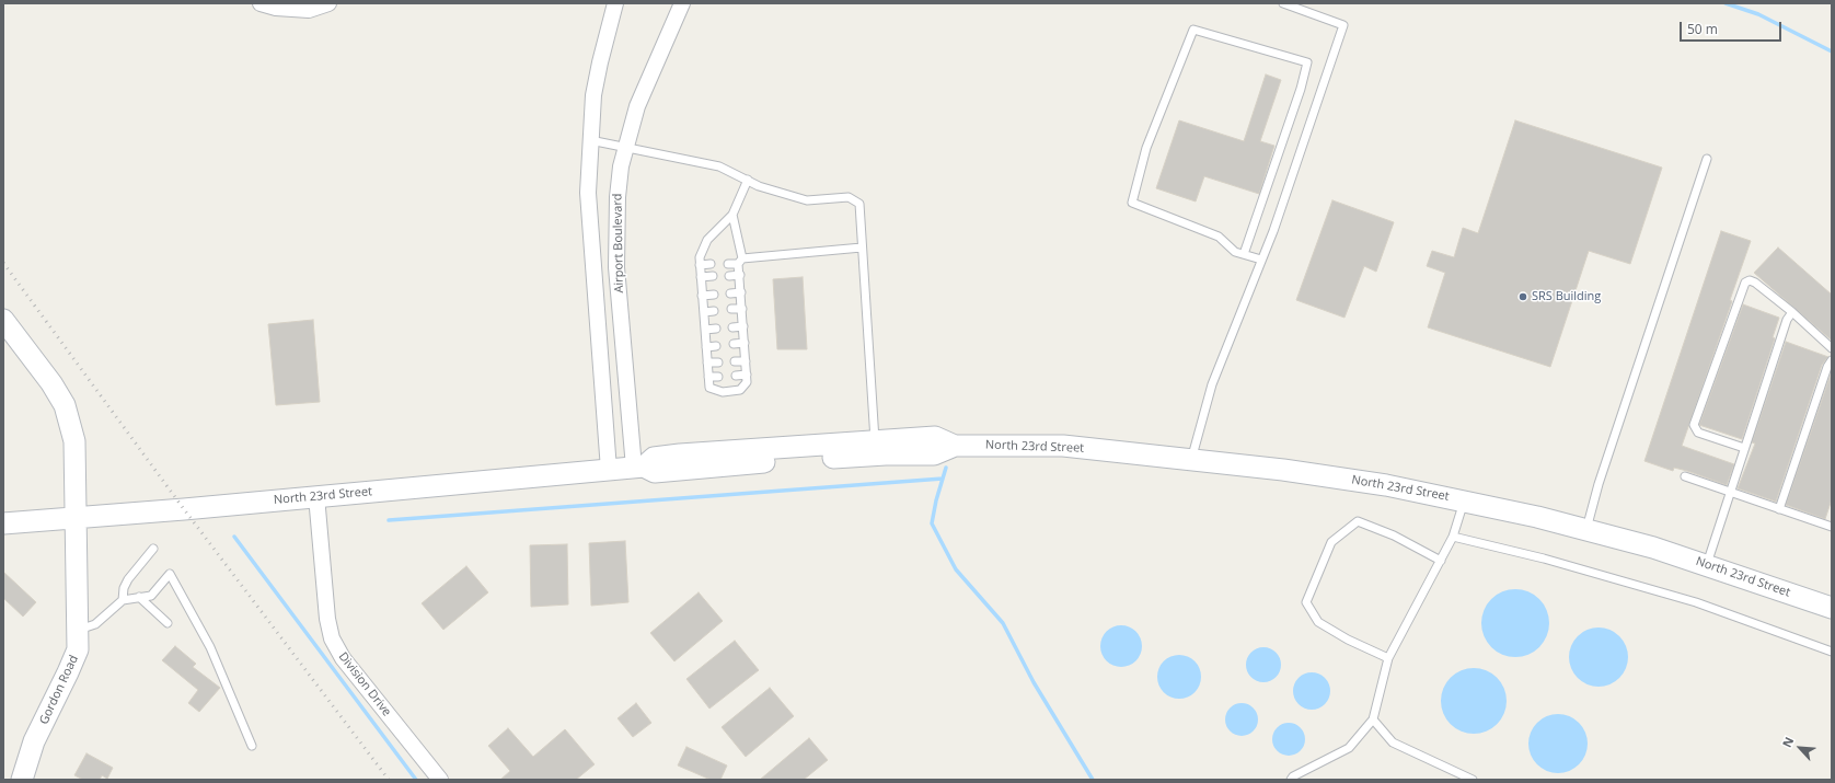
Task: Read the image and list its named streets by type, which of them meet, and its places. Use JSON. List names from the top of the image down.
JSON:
{
  "streets": {
    "main road": ["North 23rd Street", "Gordon Road"],
    "street": ["Airport Boulevard", "Division Drive"]
  },
  "crossings": [
    ["Airport Boulevard", "North 23rd Street"],
    ["North 23rd Street", "Division Drive"],
    ["North 23rd Street", "Gordon Road"]
  ],
  "places": ["SRS Building"],
  "scale_bar": "50 m",
  "north": "top left"
}
